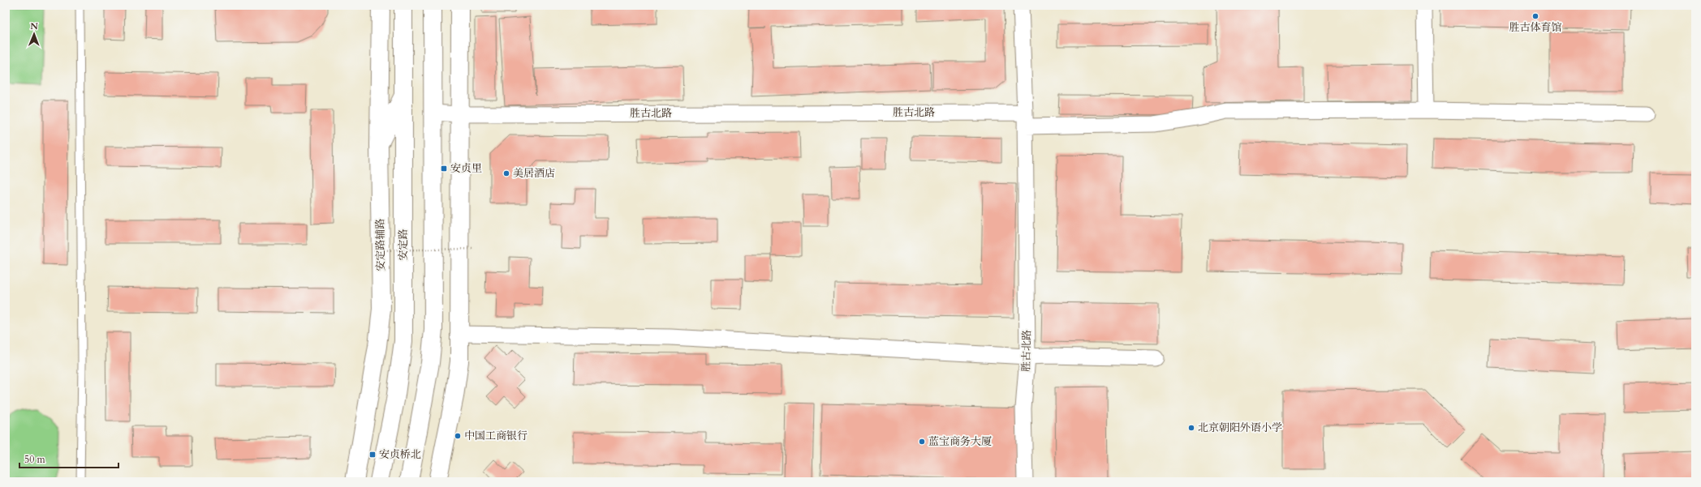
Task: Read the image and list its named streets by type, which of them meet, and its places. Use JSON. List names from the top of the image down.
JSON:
{
  "streets": {
    "street": ["胜古北路", "安定路辅路", "安定路"]
  },
  "places": {
    "other": [
      "胜古体育馆",
      "美居酒店",
      "北京朝阳外语小学",
      "中国工商银行",
      "蓝宝商务大厦"
    ],
    "transit": ["安贞里", "安贞桥北"]
  },
  "scale_bar": "50 m",
  "north": "top"
}
